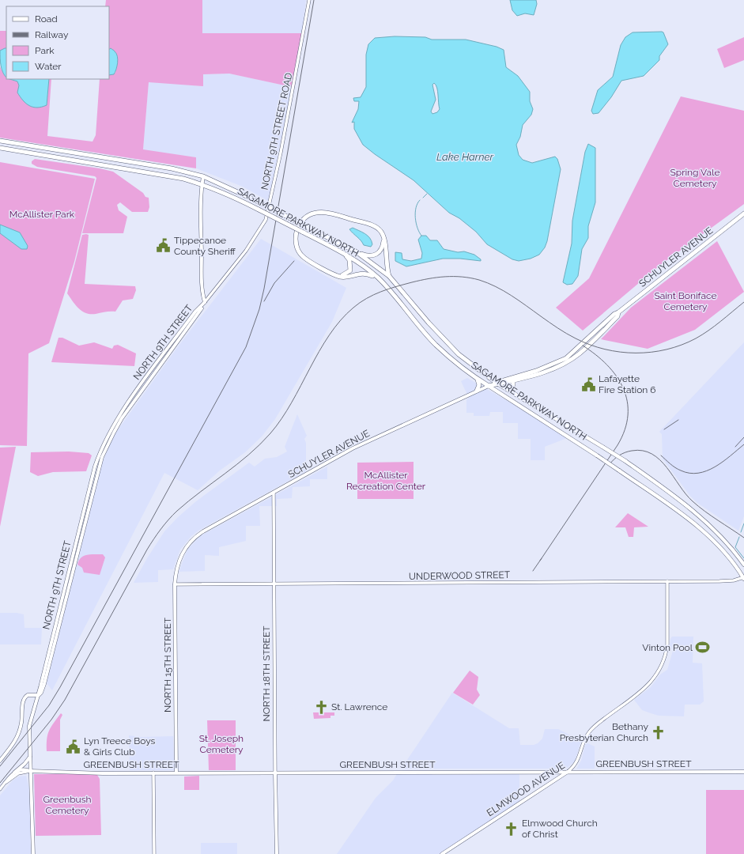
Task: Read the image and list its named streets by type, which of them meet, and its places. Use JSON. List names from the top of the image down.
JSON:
{
  "streets": {
    "highway": ["SAGAMORE PARKWAY NORTH", "SCHUYLER AVENUE"],
    "main road": [
      "NORTH 9TH STREET",
      "NORTH 15TH STREET",
      "NORTH 18TH STREET",
      "GREENBUSH STREET",
      "ELMWOOD AVENUE"
    ],
    "street": ["NORTH 9TH STREET ROAD", "UNDERWOOD STREET"]
  },
  "crossings": [
    ["NORTH 9TH STREET ROAD", "NORTH 9TH STREET"],
    ["SAGAMORE PARKWAY NORTH", "SCHUYLER AVENUE"],
    ["SAGAMORE PARKWAY NORTH", "UNDERWOOD STREET"],
    ["SCHUYLER AVENUE", "NORTH 15TH STREET"],
    ["SCHUYLER AVENUE", "NORTH 18TH STREET"],
    ["NORTH 9TH STREET", "GREENBUSH STREET"],
    ["UNDERWOOD STREET", "NORTH 15TH STREET"],
    ["UNDERWOOD STREET", "NORTH 18TH STREET"],
    ["UNDERWOOD STREET", "ELMWOOD AVENUE"],
    ["NORTH 15TH STREET", "GREENBUSH STREET"],
    ["NORTH 18TH STREET", "GREENBUSH STREET"],
    ["GREENBUSH STREET", "ELMWOOD AVENUE"]
  ],
  "water": ["Lake Harner"],
  "parks": [
    "Spring Vale Cemetery",
    "McAllister Park",
    "Saint Boniface Cemetery",
    "McAllister Recreation Center",
    "St. Joseph Cemetery",
    "Greenbush Cemetery"
  ],
  "places": {
    "public building": ["Tippecanoe County Sheriff", "Lafayette Fire Station 6", "Lyn Treece Boys & Girls Club"],
    "sports": ["Vinton Pool"],
    "church": ["St. Lawrence", "Bethany Presbyterian Church", "Elmwood Church of Christ"]
  },
  "legend": [
    "Road",
    "Railway",
    "Park",
    "Water"
  ]
}
